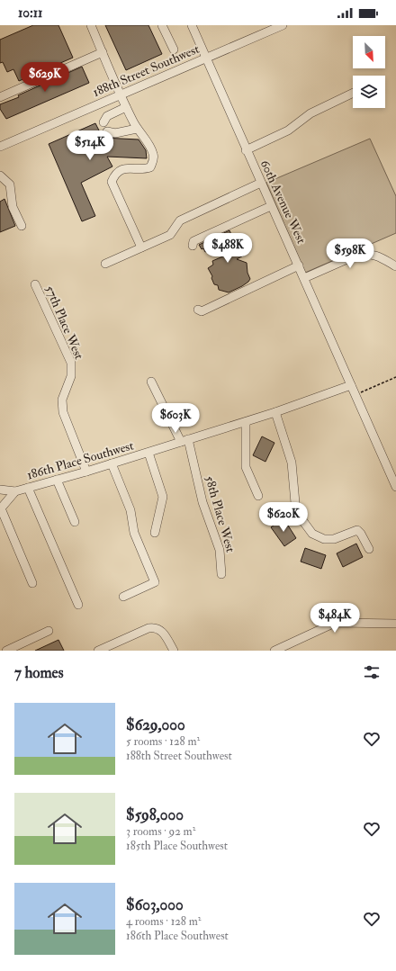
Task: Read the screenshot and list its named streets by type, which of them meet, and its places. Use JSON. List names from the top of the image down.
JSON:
{
  "streets": {
    "street": [
      "188th Street Southwest",
      "60th Avenue West",
      "57th Place West",
      "186th Place Southwest",
      "58th Place West"
    ]
  },
  "crossings": [
    ["188th Street Southwest", "60th Avenue West"],
    ["60th Avenue West", "186th Place Southwest"],
    ["57th Place West", "186th Place Southwest"],
    ["186th Place Southwest", "58th Place West"]
  ],
  "north": "bottom right",
  "page": {
    "status": "10:11",
    "price": [
      "$629K",
      "$514K",
      "$488K",
      "$598K",
      "$603K",
      "$620K",
      "$484K"
    ],
    "heading": "7 homes",
    "list": [
      {
        "name": "$629,000",
        "note": "5 rooms · 128 m² · 188th Street Southwest"
      },
      {
        "name": "$598,000",
        "note": "3 rooms · 92 m² · 185th Place Southwest"
      },
      {
        "name": "$603,000",
        "note": "4 rooms · 128 m² · 186th Place Southwest"
      }
    ]
  }
}
